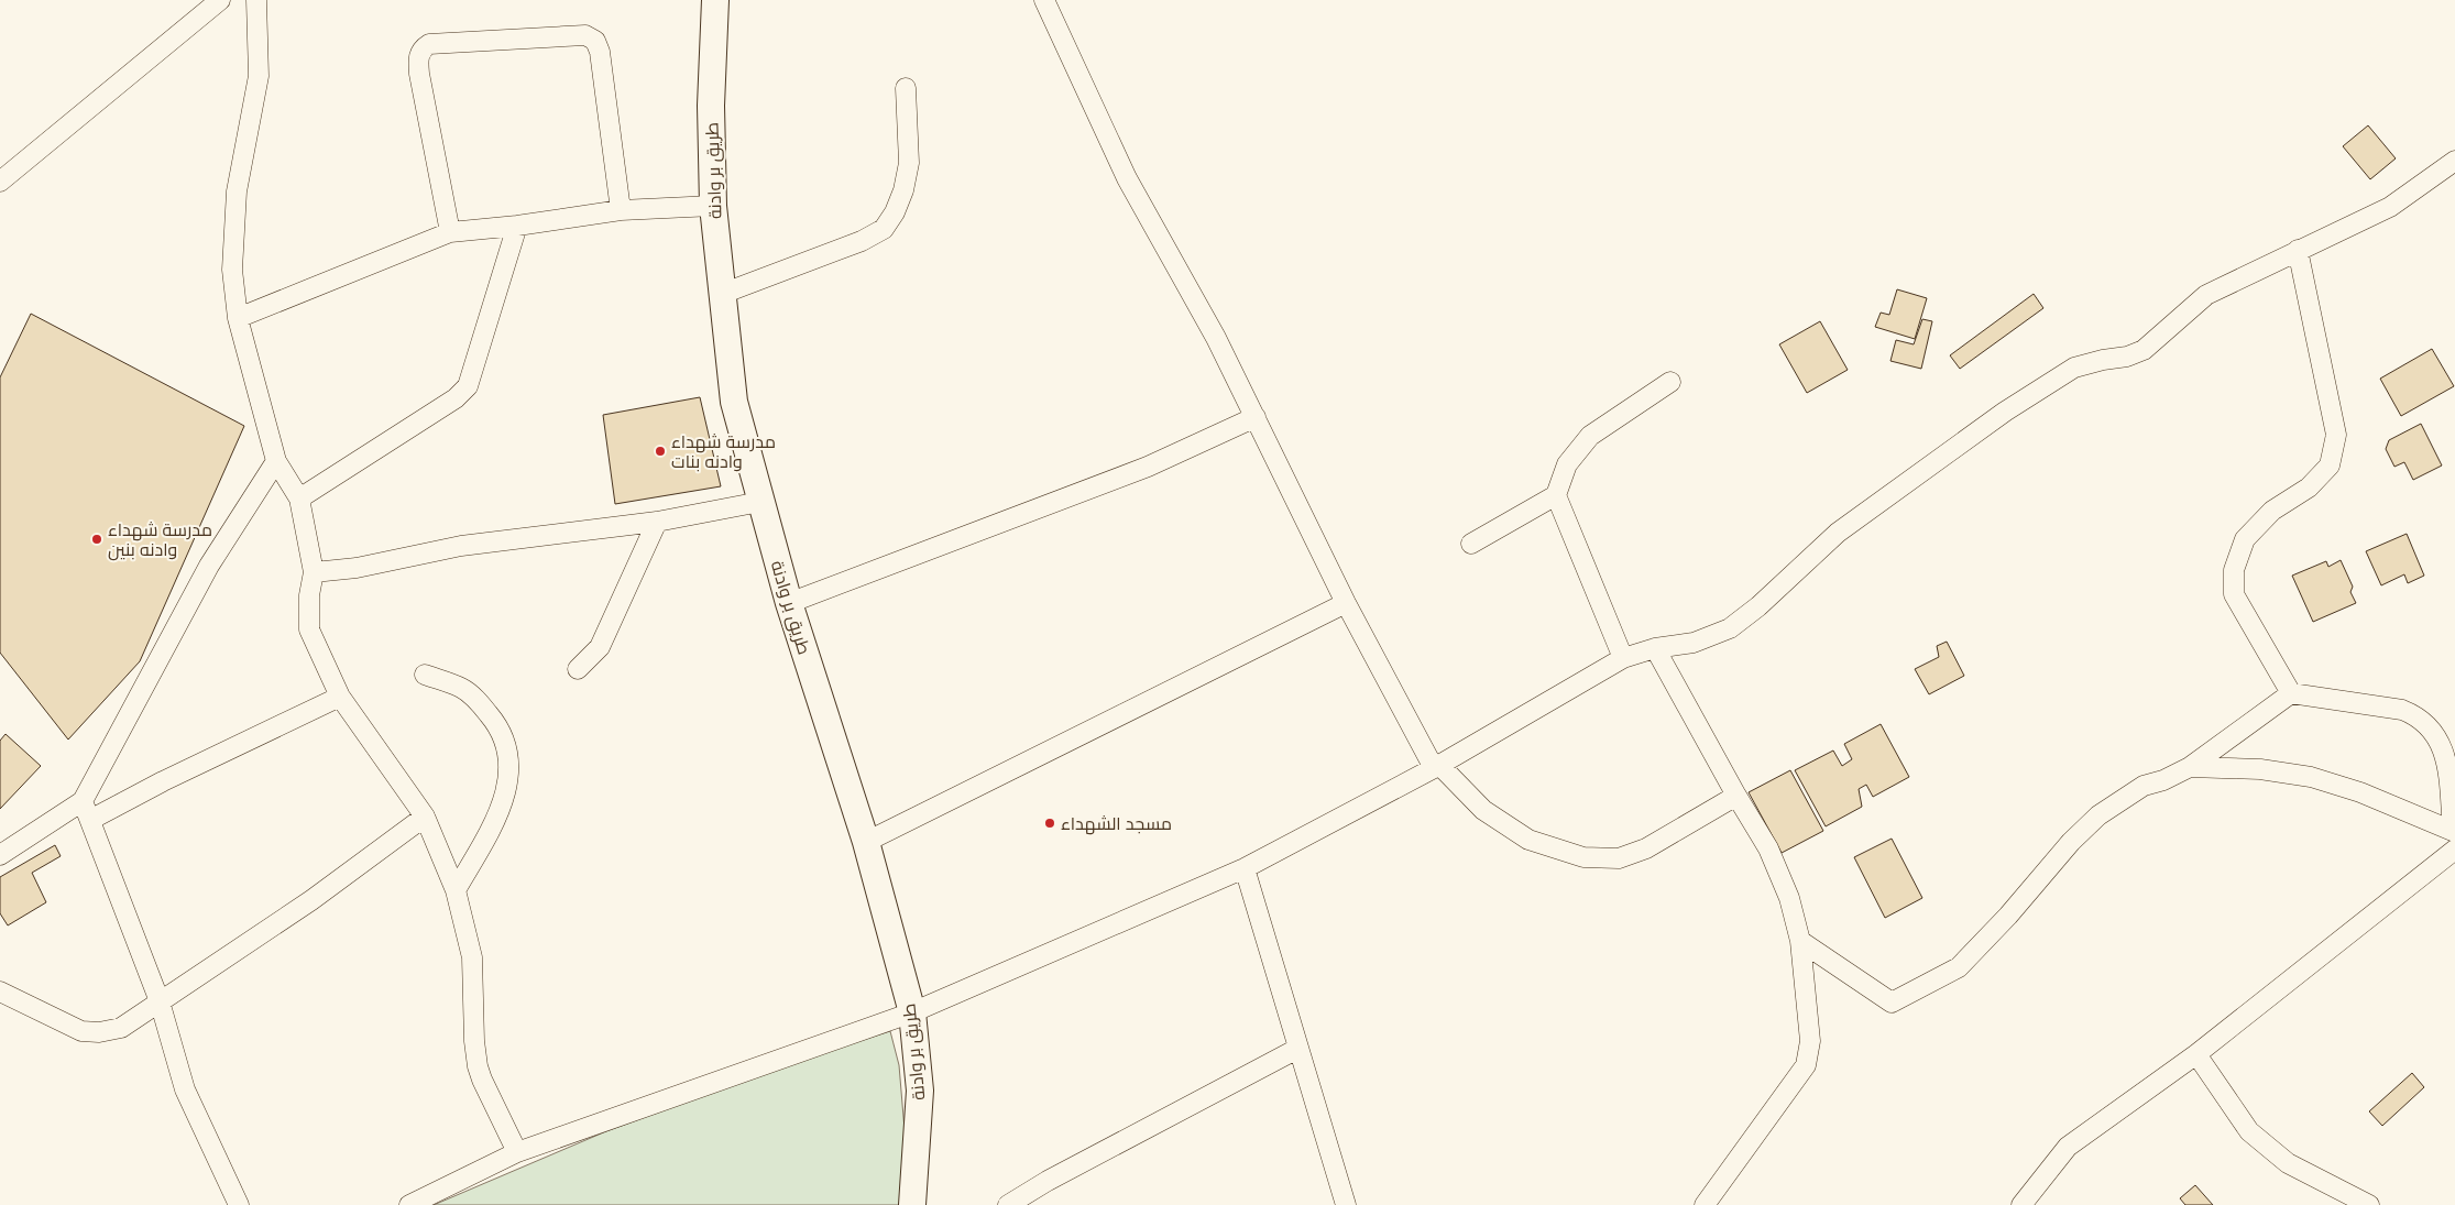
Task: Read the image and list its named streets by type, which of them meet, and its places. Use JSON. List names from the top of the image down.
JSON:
{
  "streets": {
    "street": ["طريق بر وادنة"]
  },
  "places": ["مدرسة شهداء وادنه بنات", "مدرسة شهداء وادنه بنين", "مسجد الشهداء"]
}
